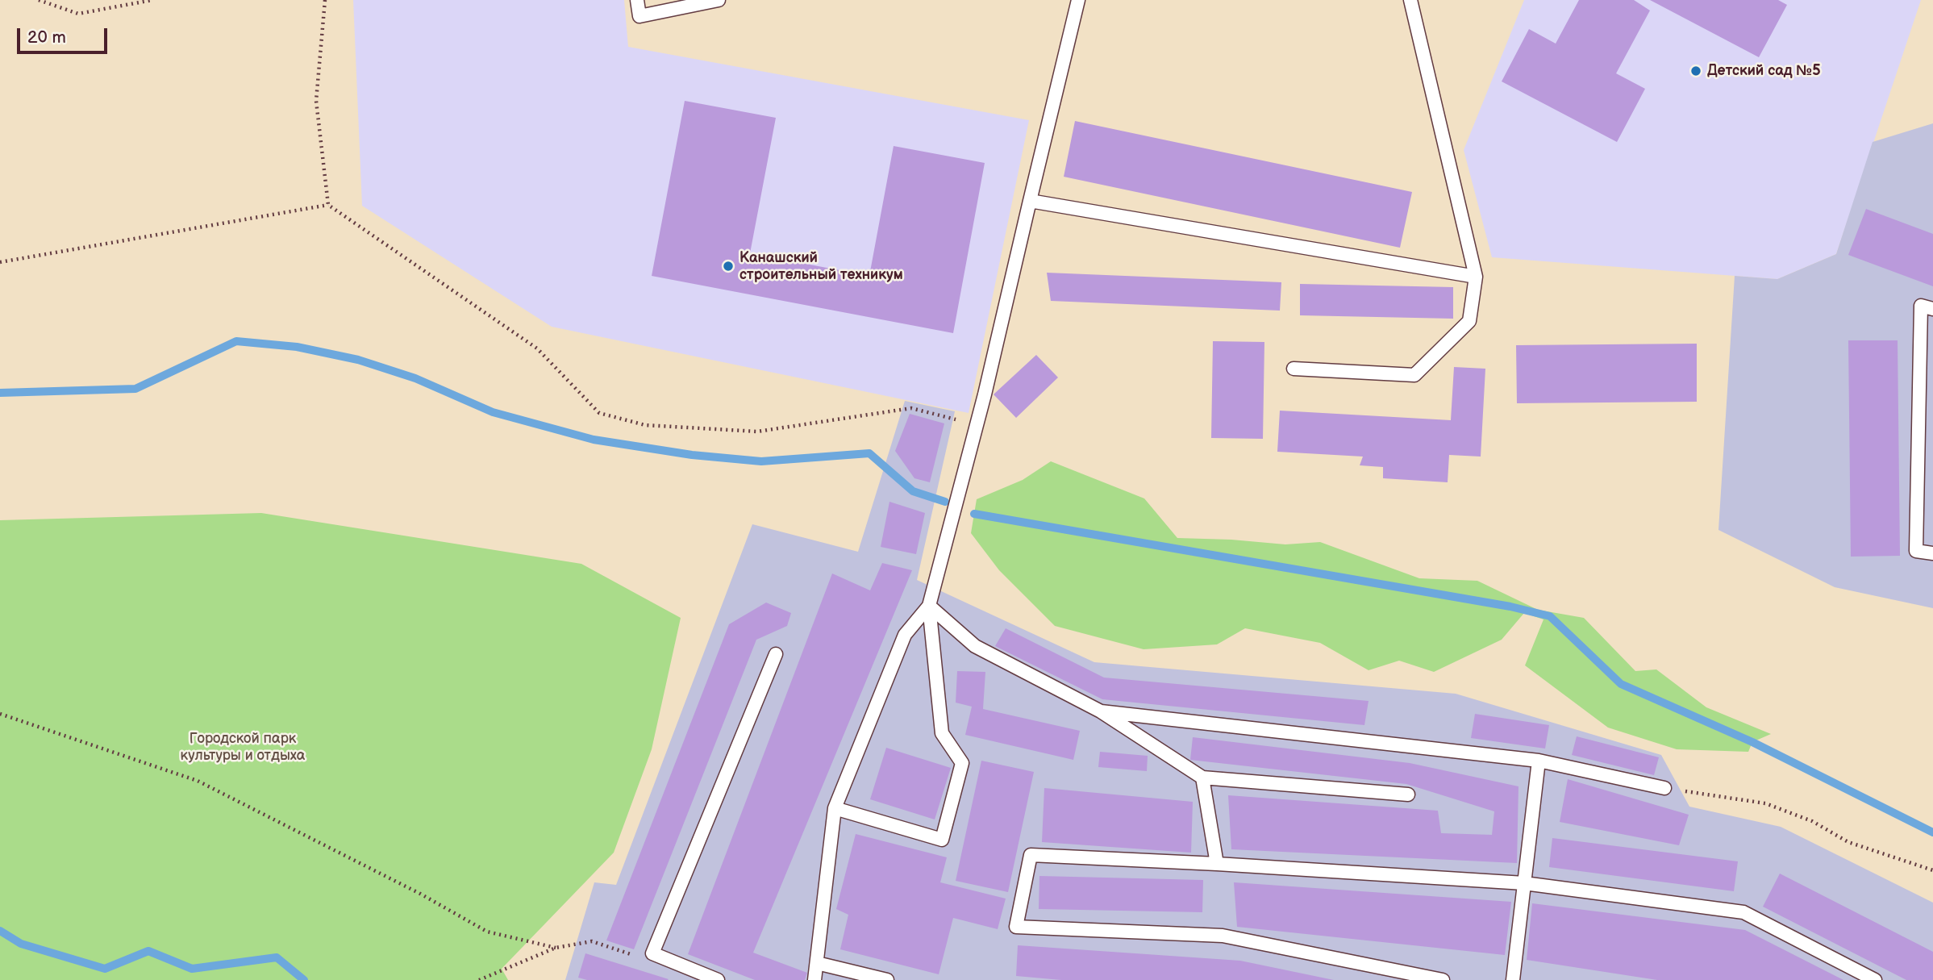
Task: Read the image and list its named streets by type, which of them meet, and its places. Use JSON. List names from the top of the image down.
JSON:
{
  "parks": ["Городской парк культуры и отдыха"],
  "places": ["Детский сад №5", "Канашский строительный техникум"],
  "scale_bar": "20 m"
}
